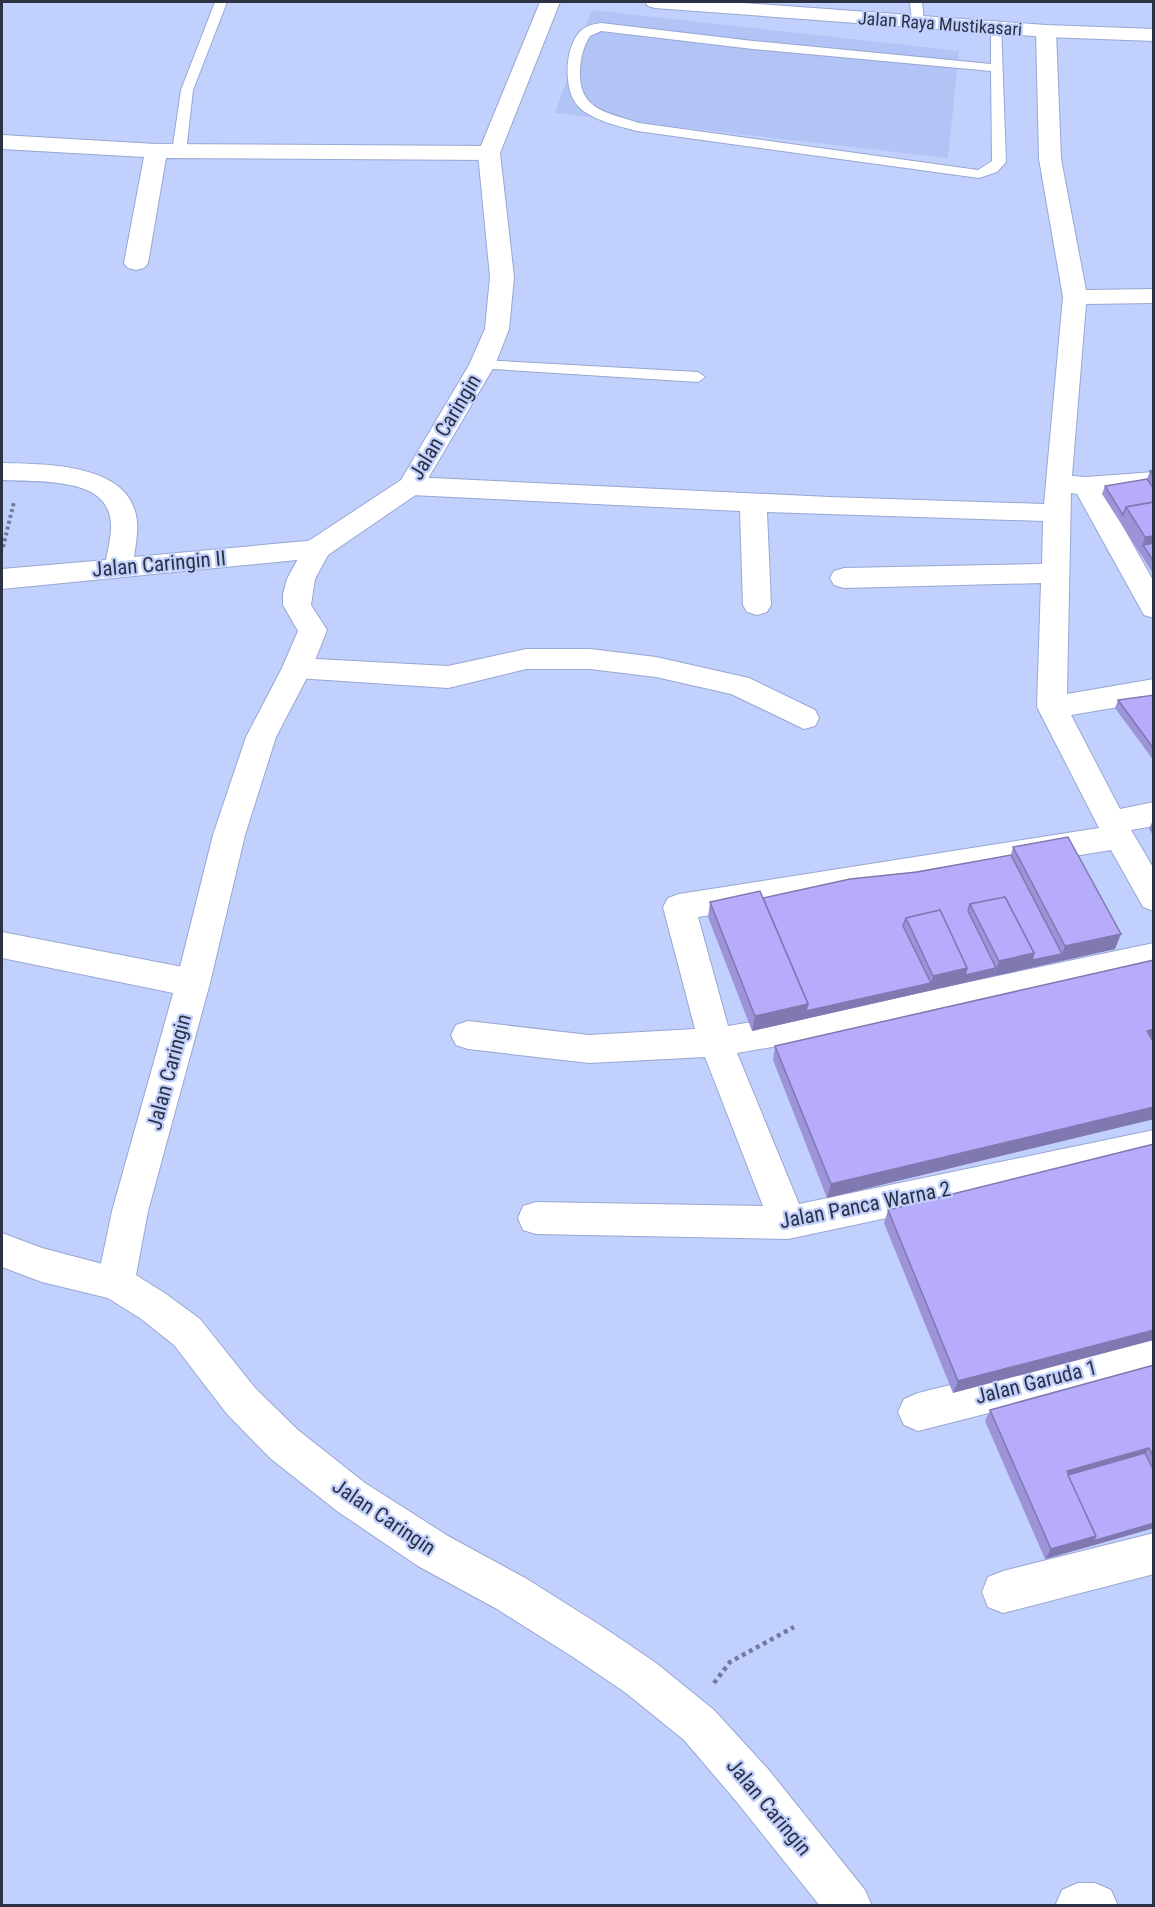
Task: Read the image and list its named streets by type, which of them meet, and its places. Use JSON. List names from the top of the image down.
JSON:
{
  "streets": {
    "street": [
      "Jalan Raya Mustikasari",
      "Jalan Caringin",
      "Jalan Caringin II",
      "Jalan Panca Warna 2",
      "Jalan Garuda 1"
    ]
  },
  "crossings": [
    ["Jalan Caringin", "Jalan Caringin II"]
  ]
}
